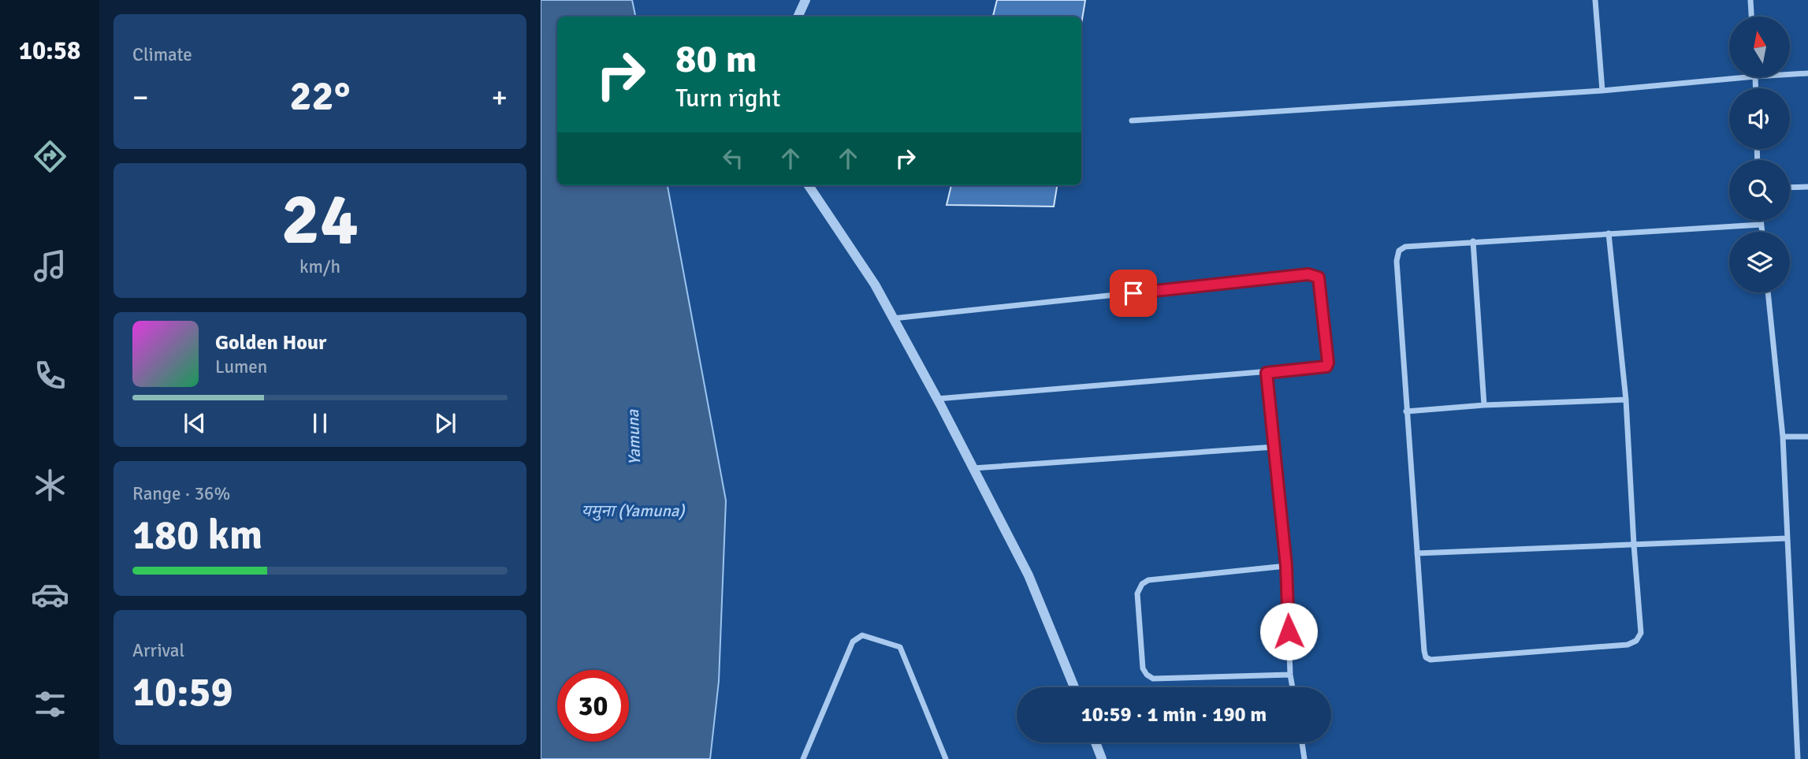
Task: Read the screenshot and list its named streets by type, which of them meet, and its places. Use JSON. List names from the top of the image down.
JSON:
{
  "water": ["Yamuna", "यमुना (Yamuna)"],
  "north": "top",
  "page": {
    "tabs": "10:58",
    "tile": [
      "Climate",
      ["24", "km/h"],
      ["Range · 36%", "180 km"],
      ["Arrival", "10:59"]
    ],
    "turn": ["80 m", "Turn right"],
    "heat": ["−", "22°", "+"],
    "song": ["Golden Hour", "Lumen"],
    "limit": "30",
    "trip": "10:59 · 1 min · 190 m"
  }
}
